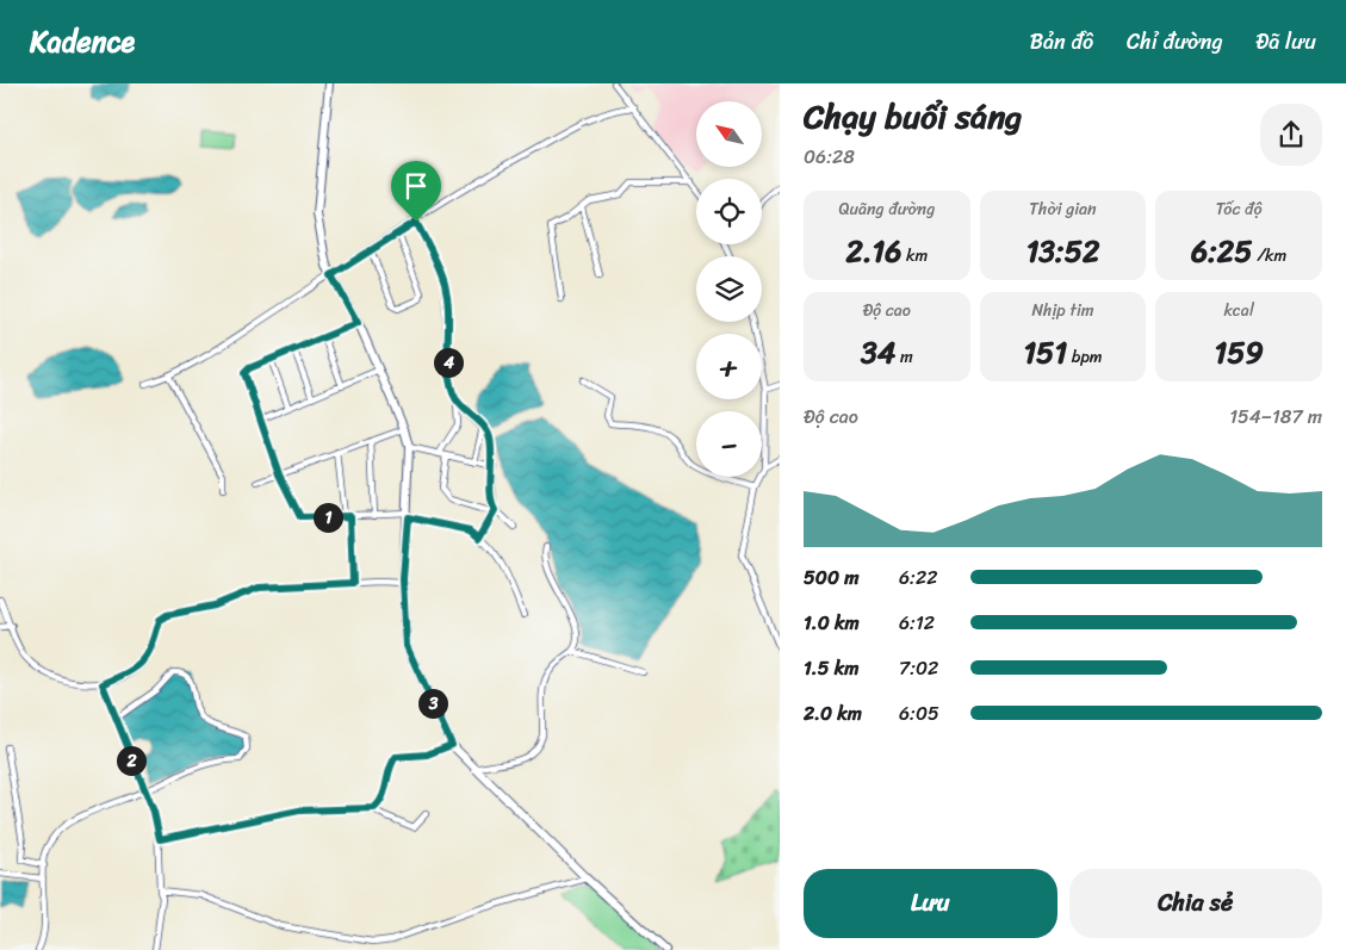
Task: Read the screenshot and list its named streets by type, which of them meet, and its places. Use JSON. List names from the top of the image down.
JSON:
{
  "north": "top left",
  "page": {
    "header": "Kadence",
    "nav": ["Bản đồ", "Chỉ đường", "Đã lưu"],
    "heading": ["Chạy buổi sáng", "06:28"],
    "map_buttons": ["+", "−"],
    "stats": [
      ["Quãng đường", "2.16 km"],
      ["Thời gian", "13:52"],
      ["Tốc độ", "6:25 /km"],
      ["Độ cao", "34 m"],
      ["Nhịp tim", "151 bpm"],
      ["kcal", "159"]
    ],
    "pins": [
      "4",
      "1",
      "3",
      "2"
    ],
    "chart": ["Độ cao", "154–187 m"],
    "list": [
      {
        "name": "500 m",
        "note": "6:22"
      },
      {
        "name": "1.0 km",
        "note": "6:12"
      },
      {
        "name": "1.5 km",
        "note": "7:02"
      },
      {
        "name": "2.0 km",
        "note": "6:05"
      }
    ],
    "buttons": ["Lưu", "Chia sẻ"]
  }
}
